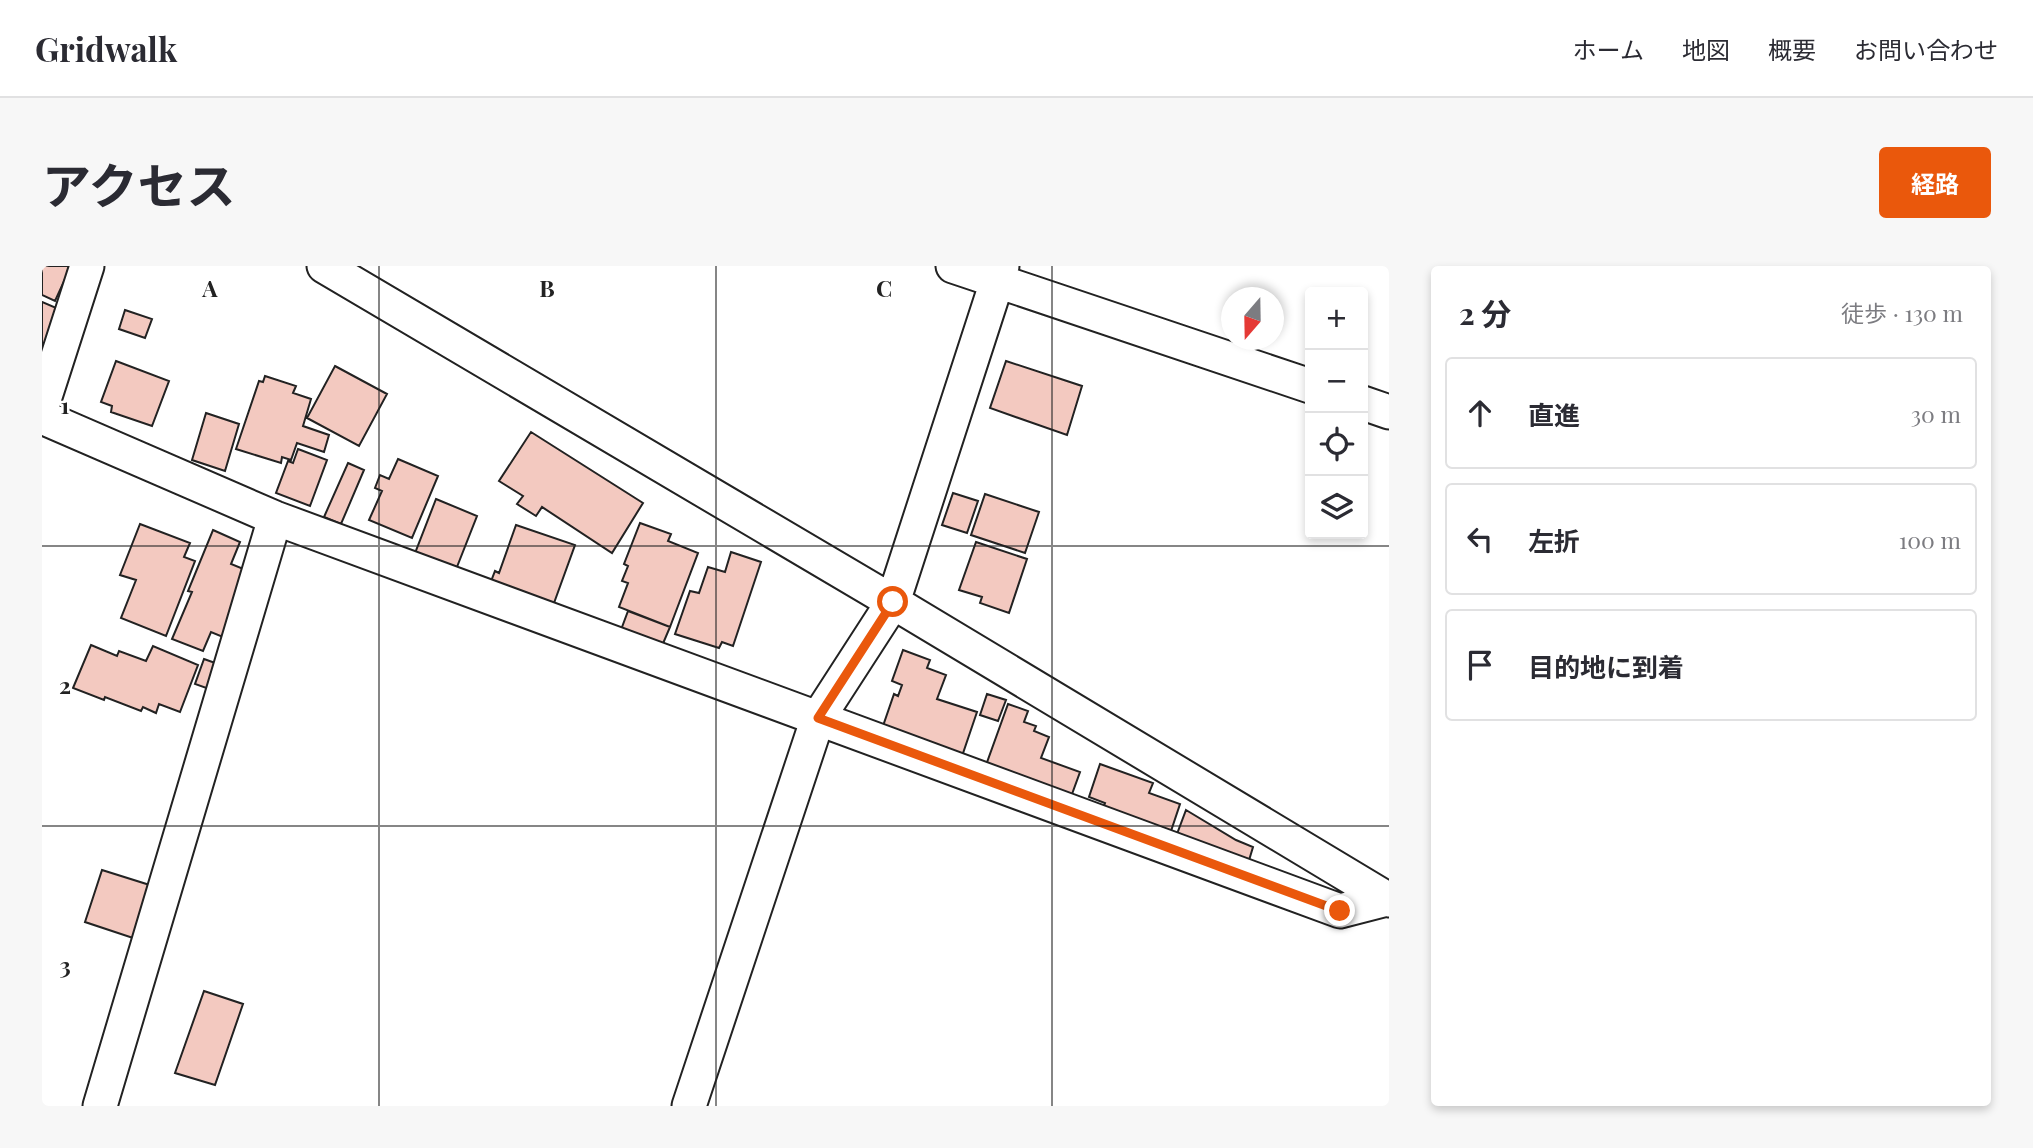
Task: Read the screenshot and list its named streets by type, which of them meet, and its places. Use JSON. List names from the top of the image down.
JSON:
{
  "north": "bottom",
  "page": {
    "header": "Gridwalk",
    "nav": [
      "ホーム",
      "地図",
      "概要",
      "お問い合わせ"
    ],
    "title": "アクセス",
    "buttons": "経路",
    "heading": ["2 分", "徒歩 · 130 m"],
    "map_buttons": ["+", "−"],
    "list": [
      ["直進", "30 m"],
      ["左折", "100 m"],
      "目的地に到着"
    ]
  },
  "grid": {
    "columns": ["A", "B", "C"],
    "rows": ["1", "2", "3"]
  }
}
